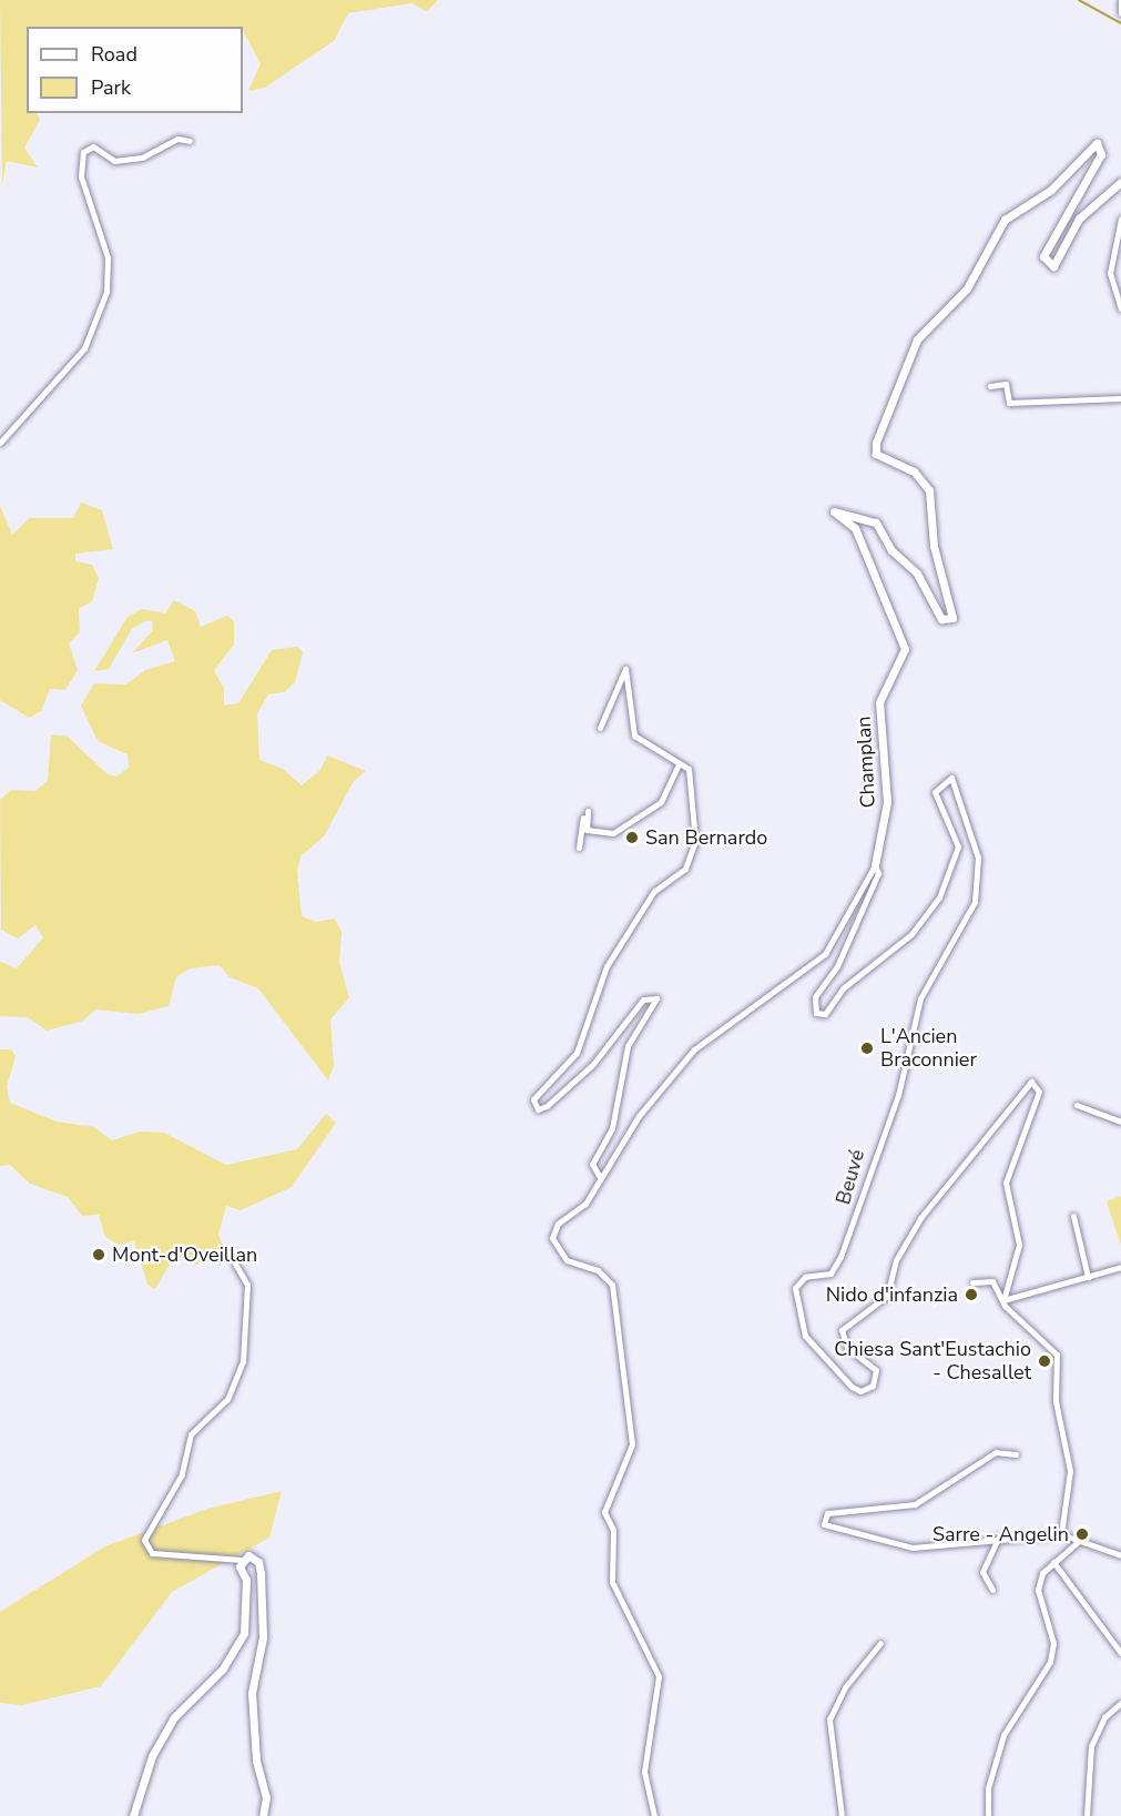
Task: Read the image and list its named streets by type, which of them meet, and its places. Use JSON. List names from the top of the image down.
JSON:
{
  "streets": {
    "street": ["Champlan", "Beuvé"]
  },
  "crossings": [
    ["Champlan", "Beuvé"]
  ],
  "places": [
    "San Bernardo",
    "L'Ancien Braconnier",
    "Mont-d'Oveillan",
    "Nido d'infanzia",
    "Chiesa Sant'Eustachio - Chesallet",
    "Sarre - Angelin"
  ],
  "legend": ["Road", "Park"]
}
